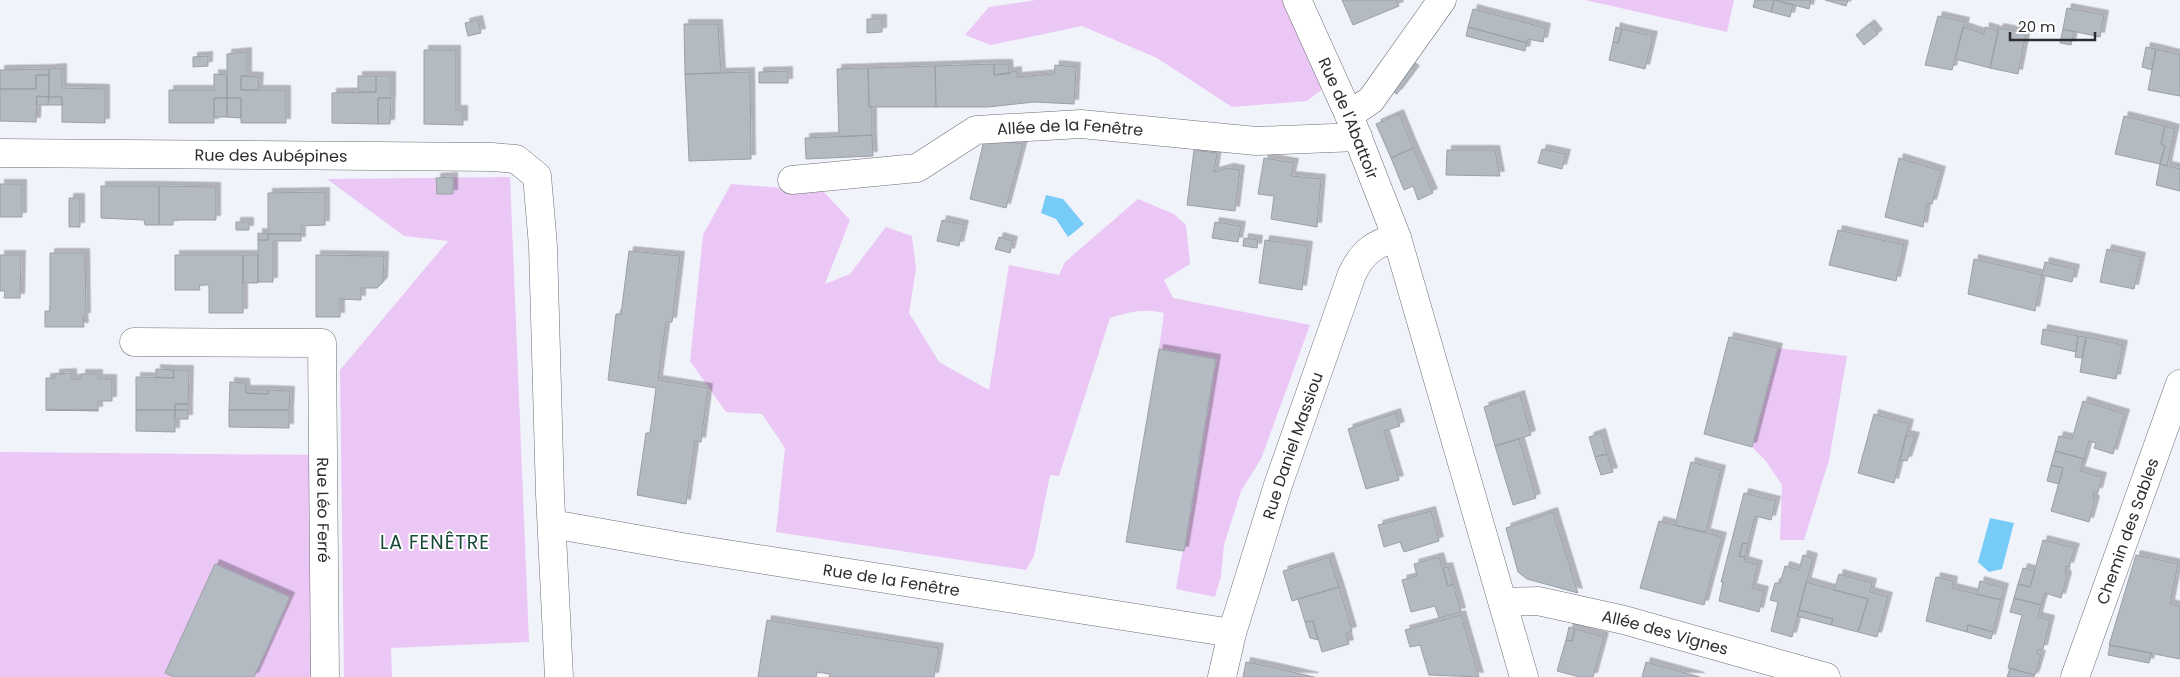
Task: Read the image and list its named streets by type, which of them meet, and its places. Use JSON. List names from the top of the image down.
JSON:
{
  "streets": {
    "street": [
      "Rue de l'Abattoir",
      "Allée de la Fenêtre",
      "Rue des Aubépines",
      "Rue Daniel Massiou",
      "Rue Léo Ferré",
      "Chemin des Sables",
      "Rue de la Fenêtre",
      "Allée des Vignes"
    ]
  },
  "crossings": [
    ["Rue de l'Abattoir", "Allée de la Fenêtre"],
    ["Rue de l'Abattoir", "Rue Daniel Massiou"],
    ["Rue de l'Abattoir", "Allée des Vignes"],
    ["Rue des Aubépines", "Rue de la Fenêtre"],
    ["Rue Daniel Massiou", "Rue de la Fenêtre"]
  ],
  "districts": ["LA FENÊTRE"],
  "scale_bar": "20 m"
}
